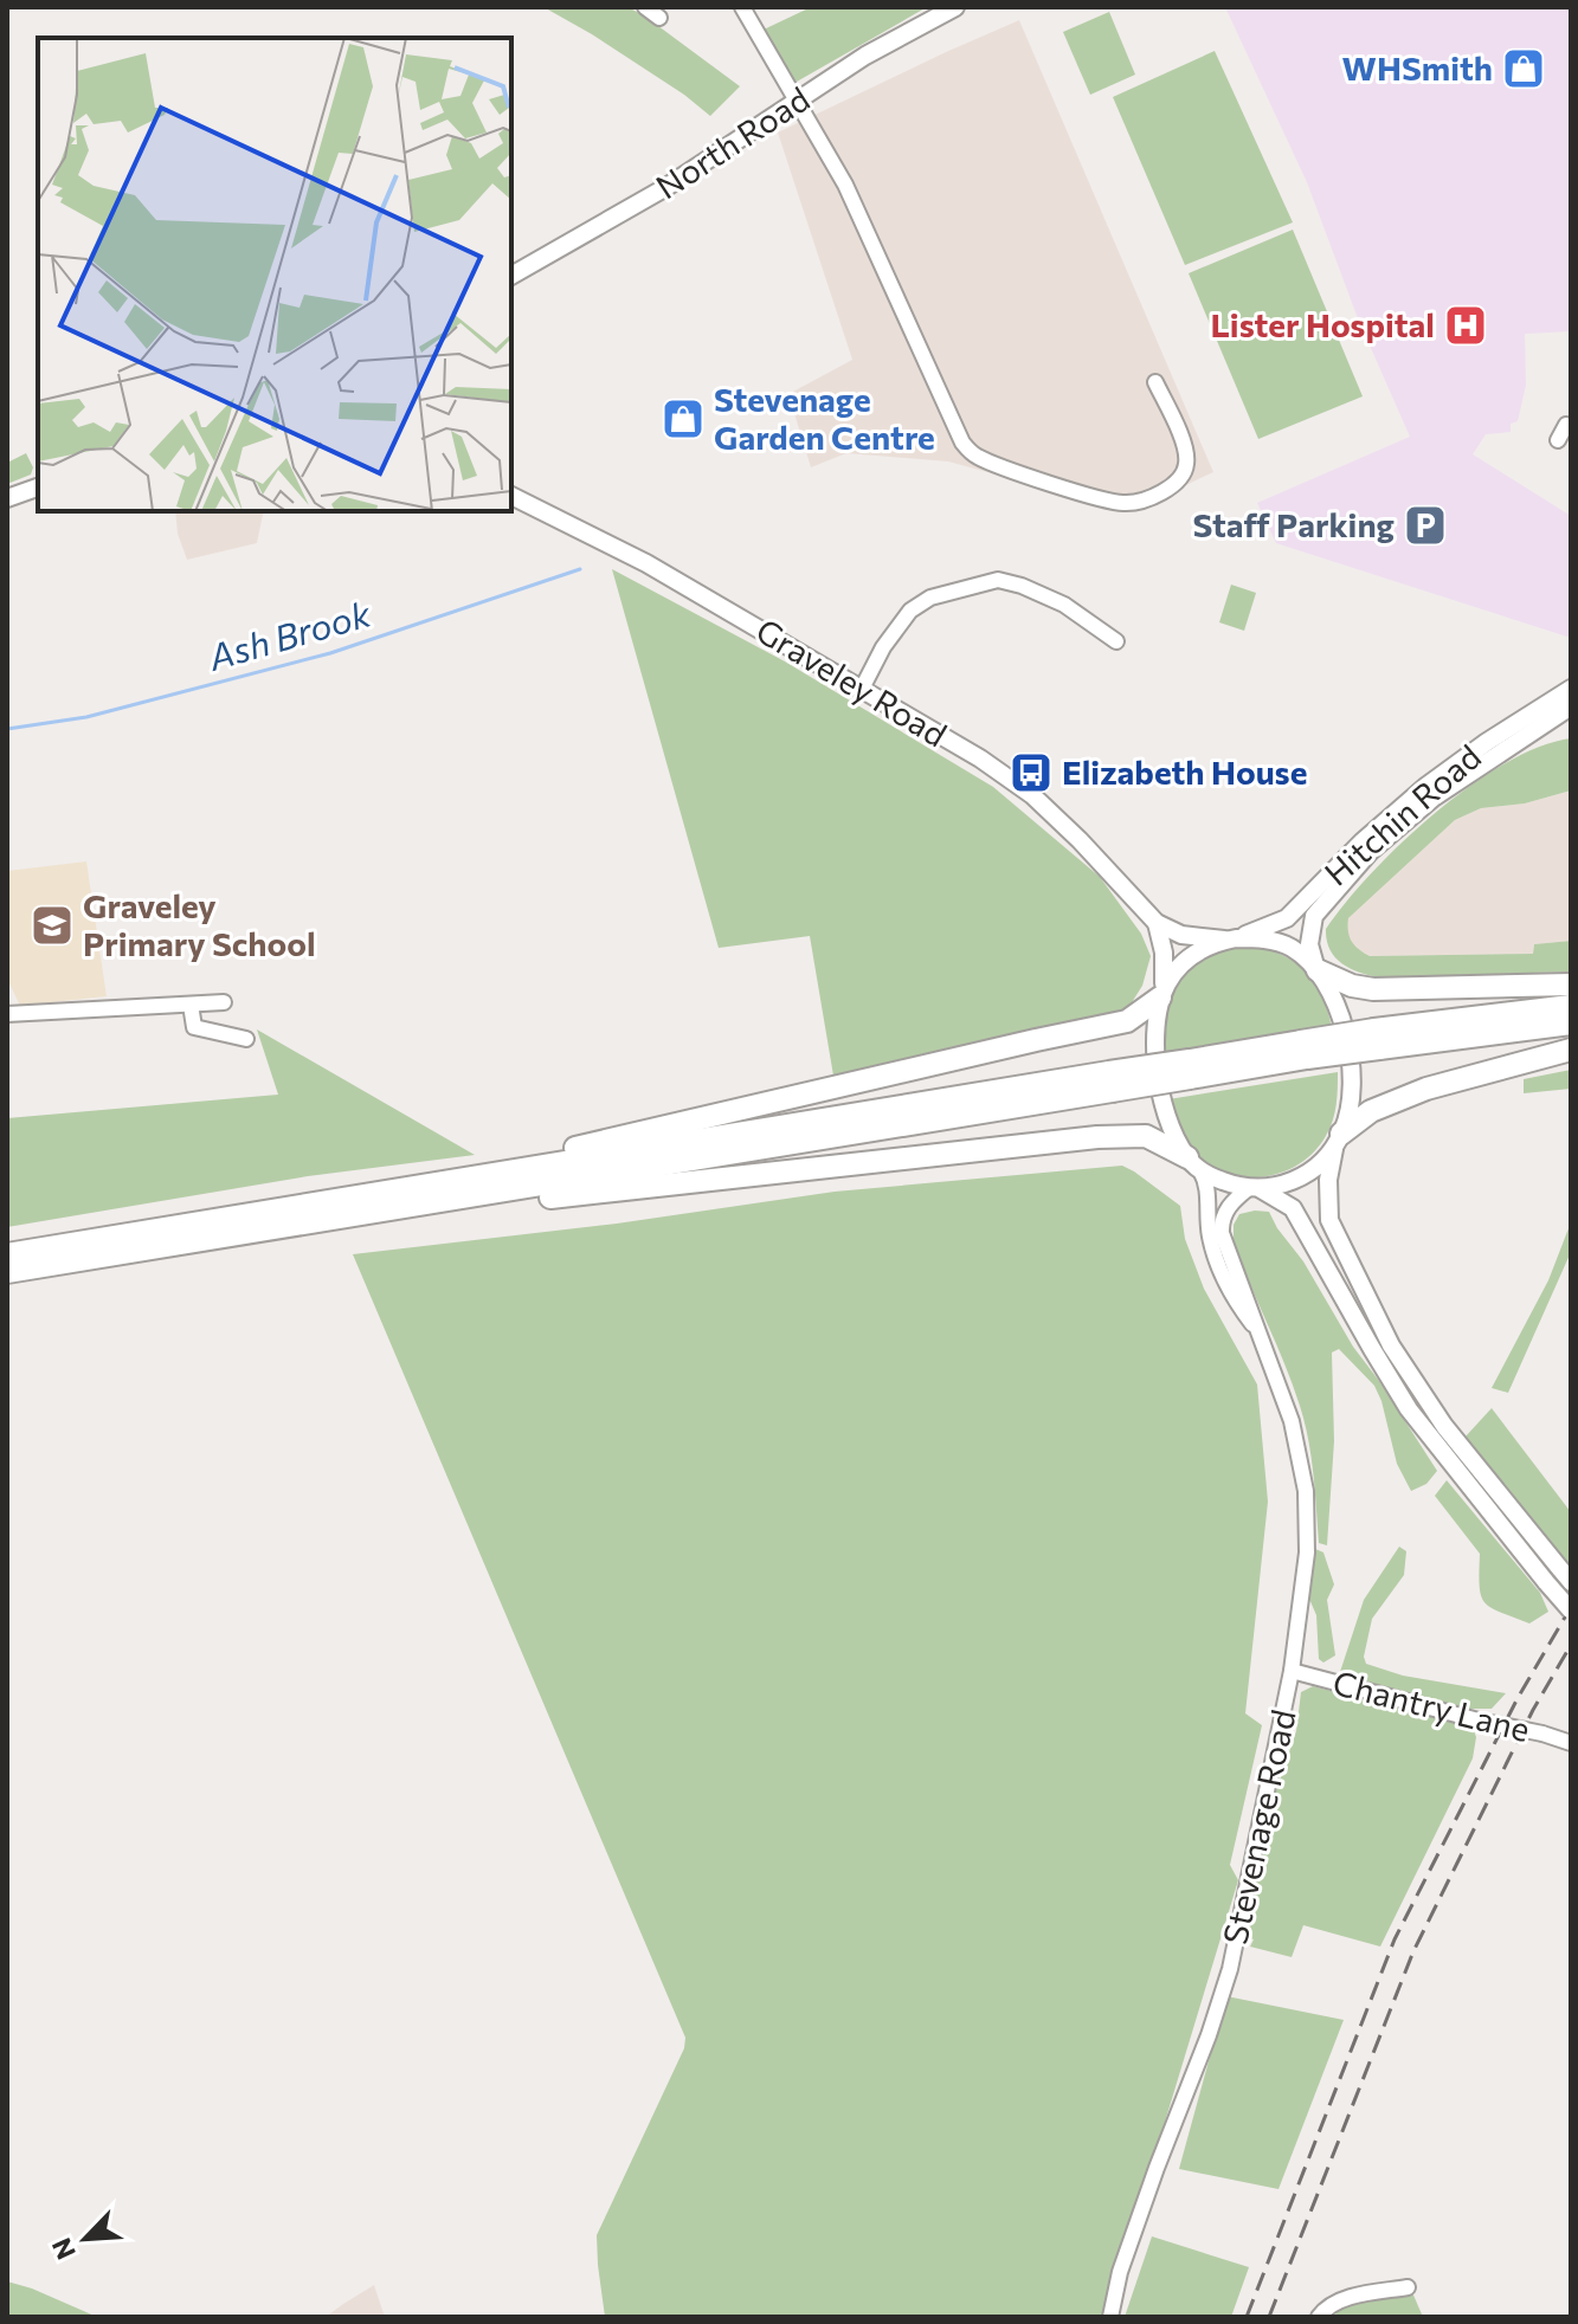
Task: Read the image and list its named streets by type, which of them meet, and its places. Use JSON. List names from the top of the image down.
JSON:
{
  "streets": {
    "main road": ["North Road", "Graveley Road", "Hitchin Road"],
    "street": ["Chantry Lane", "Stevenage Road"]
  },
  "crossings": [
    ["Graveley Road", "Hitchin Road"],
    ["Graveley Road", "Stevenage Road"],
    ["Hitchin Road", "Stevenage Road"],
    ["Chantry Lane", "Stevenage Road"]
  ],
  "water": ["Ash Brook"],
  "places": {
    "shop": ["WHSmith", "Stevenage Garden Centre"],
    "hospital": ["Lister Hospital"],
    "parking": ["Staff Parking"],
    "bus stop": ["Elizabeth House"],
    "school or university": ["Graveley Primary School"]
  },
  "north": "bottom left"
}
